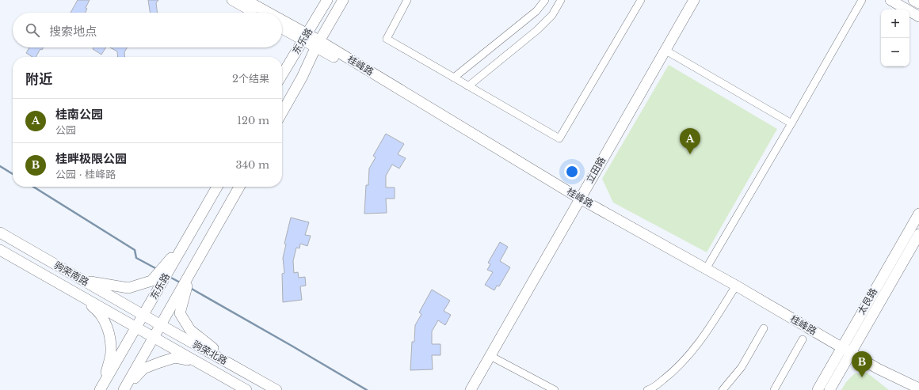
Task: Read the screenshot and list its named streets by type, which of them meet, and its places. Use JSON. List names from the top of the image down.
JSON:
{
  "streets": {
    "street": [
      "东乐路",
      "桂峰路",
      "立田路",
      "驹荣南路",
      "太艮路",
      "驹荣北路"
    ]
  },
  "crossings": [
    ["东乐路", "桂峰路"],
    ["东乐路", "驹荣南路"],
    ["东乐路", "驹荣北路"],
    ["桂峰路", "立田路"],
    ["桂峰路", "太艮路"],
    ["驹荣南路", "驹荣北路"]
  ],
  "page": {
    "map_buttons": ["+", "−"],
    "search": "搜索地点",
    "heading": ["附近", "2个结果"],
    "list": [
      {
        "mark": "A",
        "name": "桂南公园",
        "note": "公园",
        "value": "120 m"
      },
      {
        "mark": "B",
        "name": "桂畔极限公园",
        "note": "公园 · 桂峰路",
        "value": "340 m"
      }
    ],
    "pins": ["A", "B"]
  }
}
